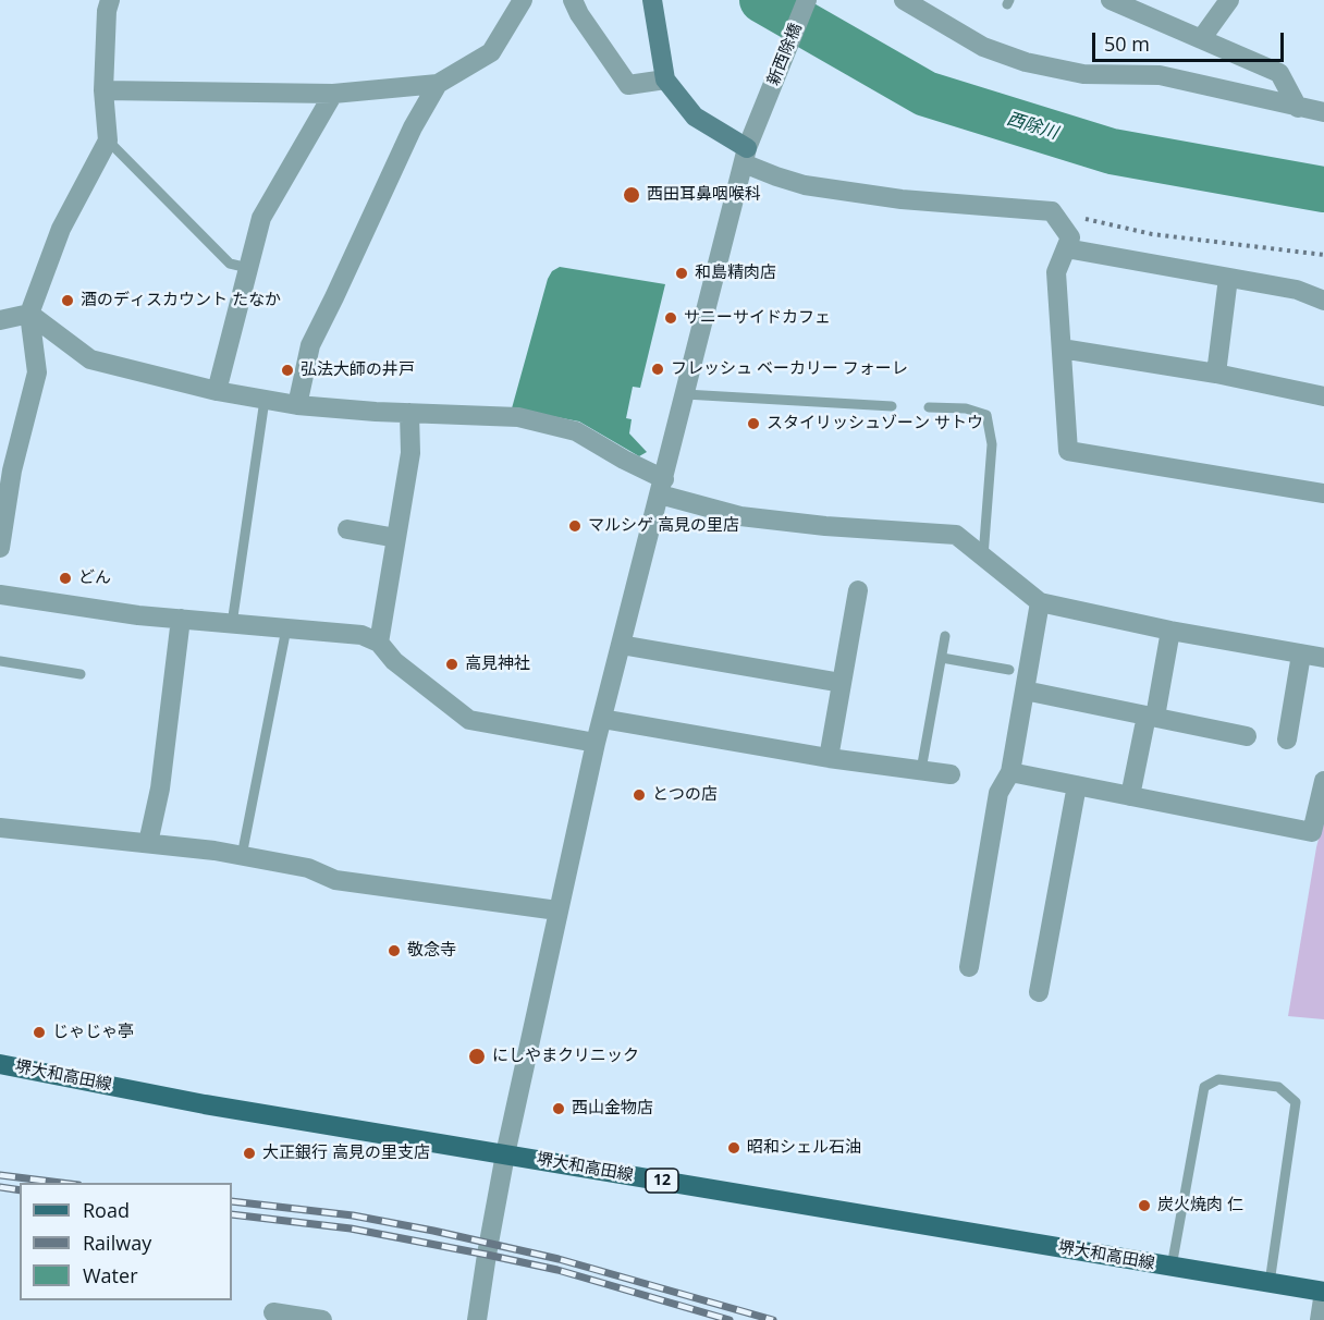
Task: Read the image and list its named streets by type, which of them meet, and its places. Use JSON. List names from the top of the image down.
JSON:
{
  "streets": {
    "main road": ["堺大和高田線", "12"],
    "street": ["新西除橋"]
  },
  "crossings": [
    ["新西除橋", "堺大和高田線"]
  ],
  "water": ["西除川"],
  "places": [
    "西田耳鼻咽喉科",
    "和島精肉店",
    "酒のディスカウント たなか",
    "サニーサイドカフェ",
    "フレッシュ ベーカリー フォーレ",
    "弘法大師の井戸",
    "スタイリッシュゾーン サトウ",
    "マルシゲ 高見の里店",
    "どん",
    "高見神社",
    "とつの店",
    "敬念寺",
    "じゃじゃ亭",
    "にしやまクリニック",
    "西山金物店",
    "昭和シェル石油",
    "大正銀行 高見の里支店",
    "炭火焼肉 仁"
  ],
  "legend": ["Road", "Railway", "Water"],
  "scale_bar": "50 m"
}
